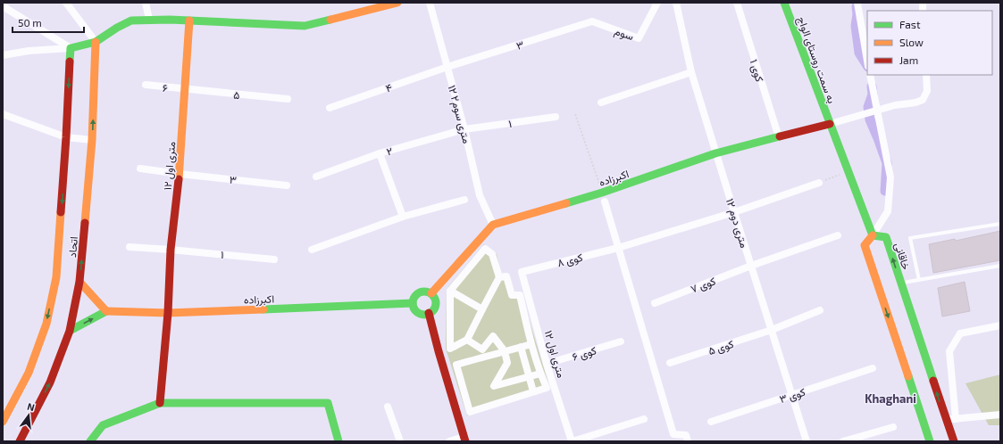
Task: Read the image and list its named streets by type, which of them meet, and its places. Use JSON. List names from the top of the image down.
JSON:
{
  "streets": {
    "street": [
      "سوم",
      "۳",
      "به سمت روستای الواج",
      "کوی ۱",
      "۶",
      "۴",
      "۵",
      "۱۲ متری سوم۲",
      "۱",
      "۲",
      "۱۲ متری اول",
      "اکبرزاده",
      "۱۲ متری دوم",
      "اتحاد",
      "خاقانی",
      "کوی ۸",
      "کوی ۷",
      "کوی ۵",
      "کوی ۶",
      "کوی ۳"
    ]
  },
  "crossings": [
    ["سوم", "۳"],
    ["۳", "۴"],
    ["۳", "۱۲ متری سوم۲"],
    ["۳", "۱۲ متری اول"],
    ["به سمت روستای الواج", "اکبرزاده"],
    ["به سمت روستای الواج", "خاقانی"],
    ["کوی ۱", "اکبرزاده"],
    ["۶", "۵"],
    ["۶", "۱۲ متری اول"],
    ["۴", "۱۲ متری سوم۲"],
    ["۵", "۱۲ متری اول"],
    ["۱۲ متری سوم۲", "۱"],
    ["۱۲ متری سوم۲", "۲"],
    ["۱۲ متری سوم۲", "اکبرزاده"],
    ["۱", "۲"],
    ["۱", "۱۲ متری اول"],
    ["۱۲ متری اول", "اکبرزاده"],
    ["۱۲ متری اول", "کوی ۸"],
    ["۱۲ متری اول", "کوی ۶"],
    ["اکبرزاده", "۱۲ متری دوم"],
    ["۱۲ متری دوم", "کوی ۸"],
    ["۱۲ متری دوم", "کوی ۷"],
    ["۱۲ متری دوم", "کوی ۵"],
    ["۱۲ متری دوم", "کوی ۳"]
  ],
  "districts": ["Khaghani"],
  "legend": ["Fast", "Slow", "Jam"],
  "scale_bar": "50 m",
  "north": "top"
}
